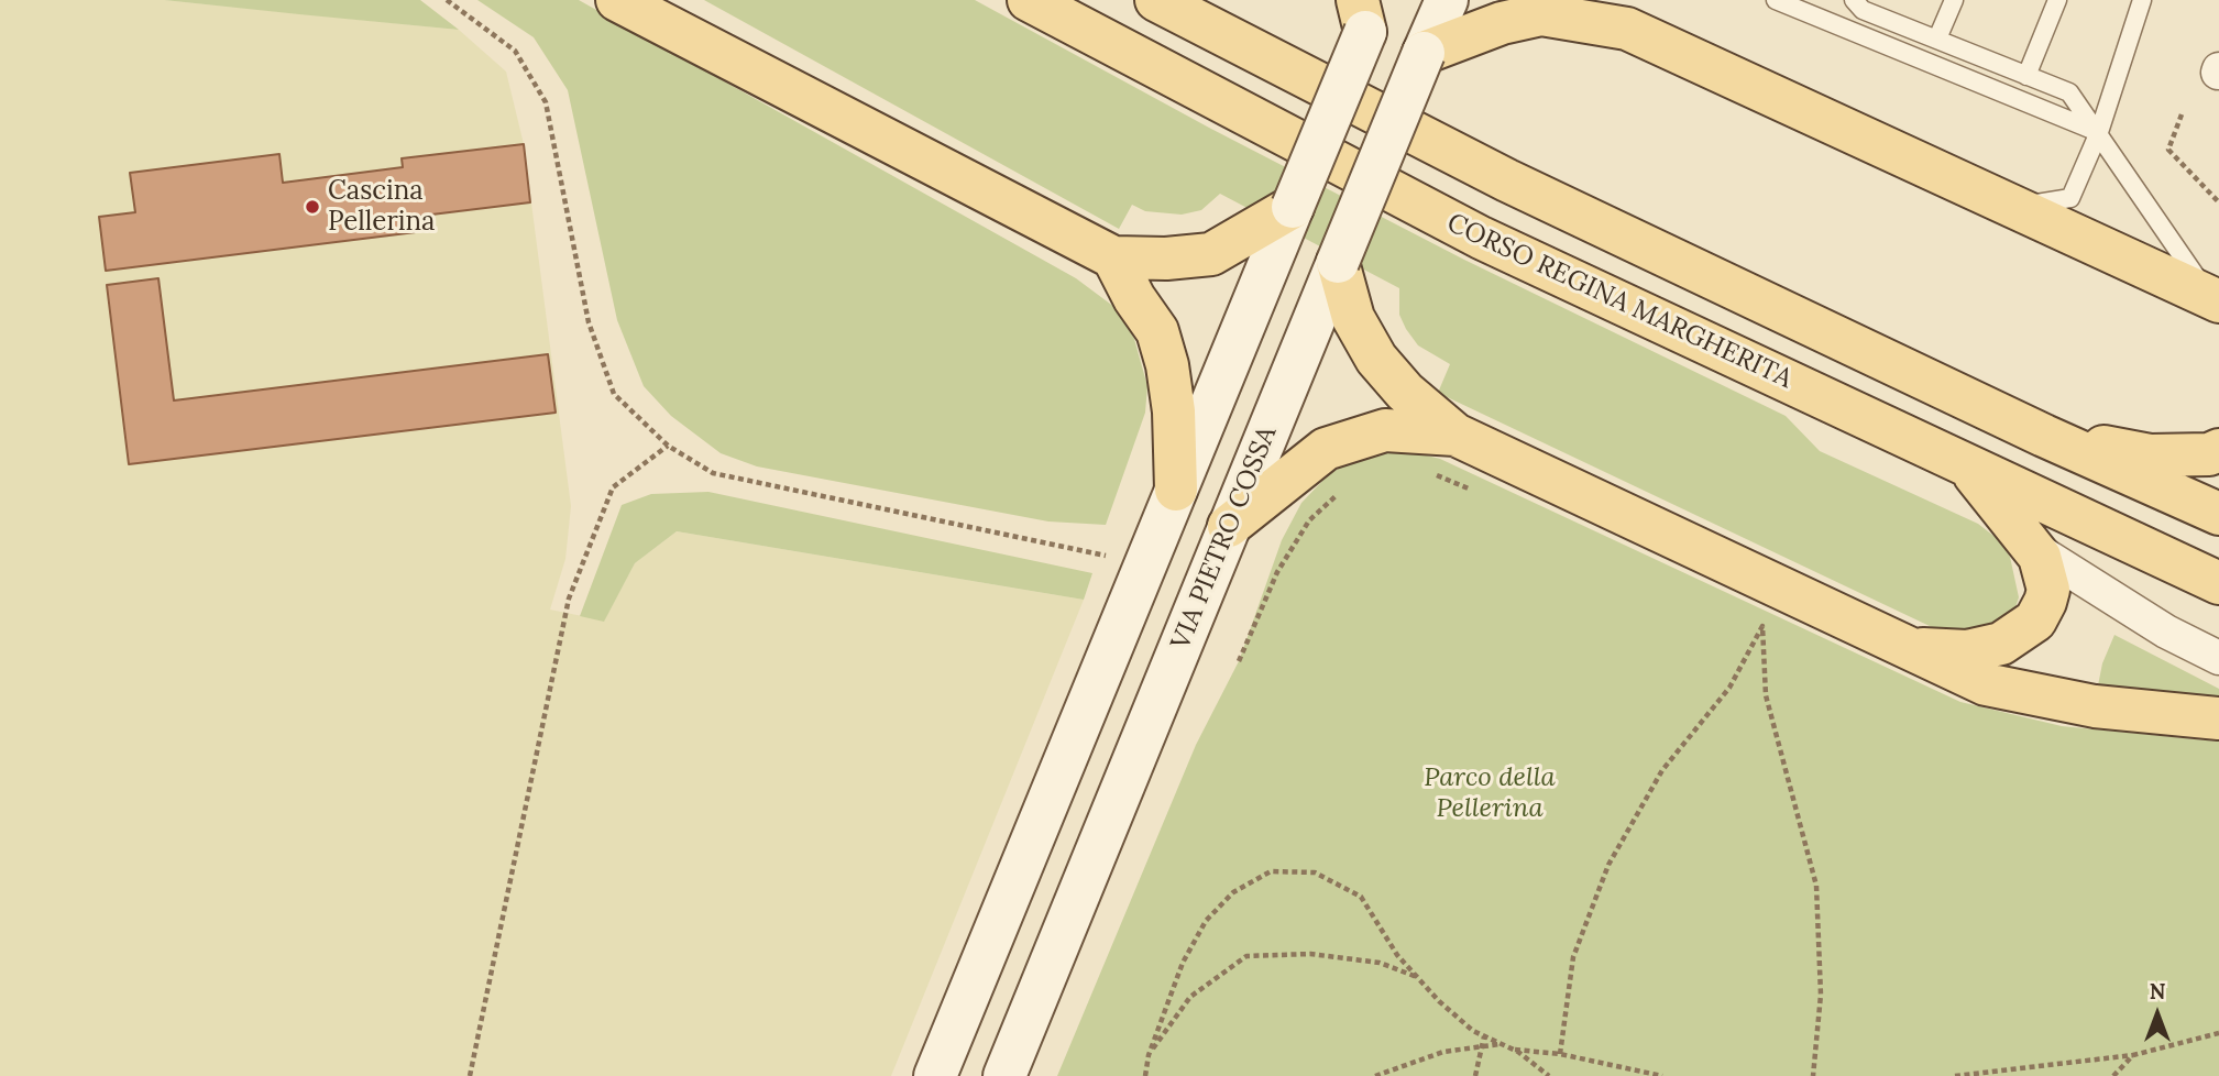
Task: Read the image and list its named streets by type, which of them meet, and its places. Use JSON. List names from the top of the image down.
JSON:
{
  "streets": {
    "main road": ["CORSO REGINA MARGHERITA", "VIA PIETRO COSSA"]
  },
  "parks": ["Parco della Pellerina"],
  "places": ["Cascina Pellerina"],
  "north": "top"
}
